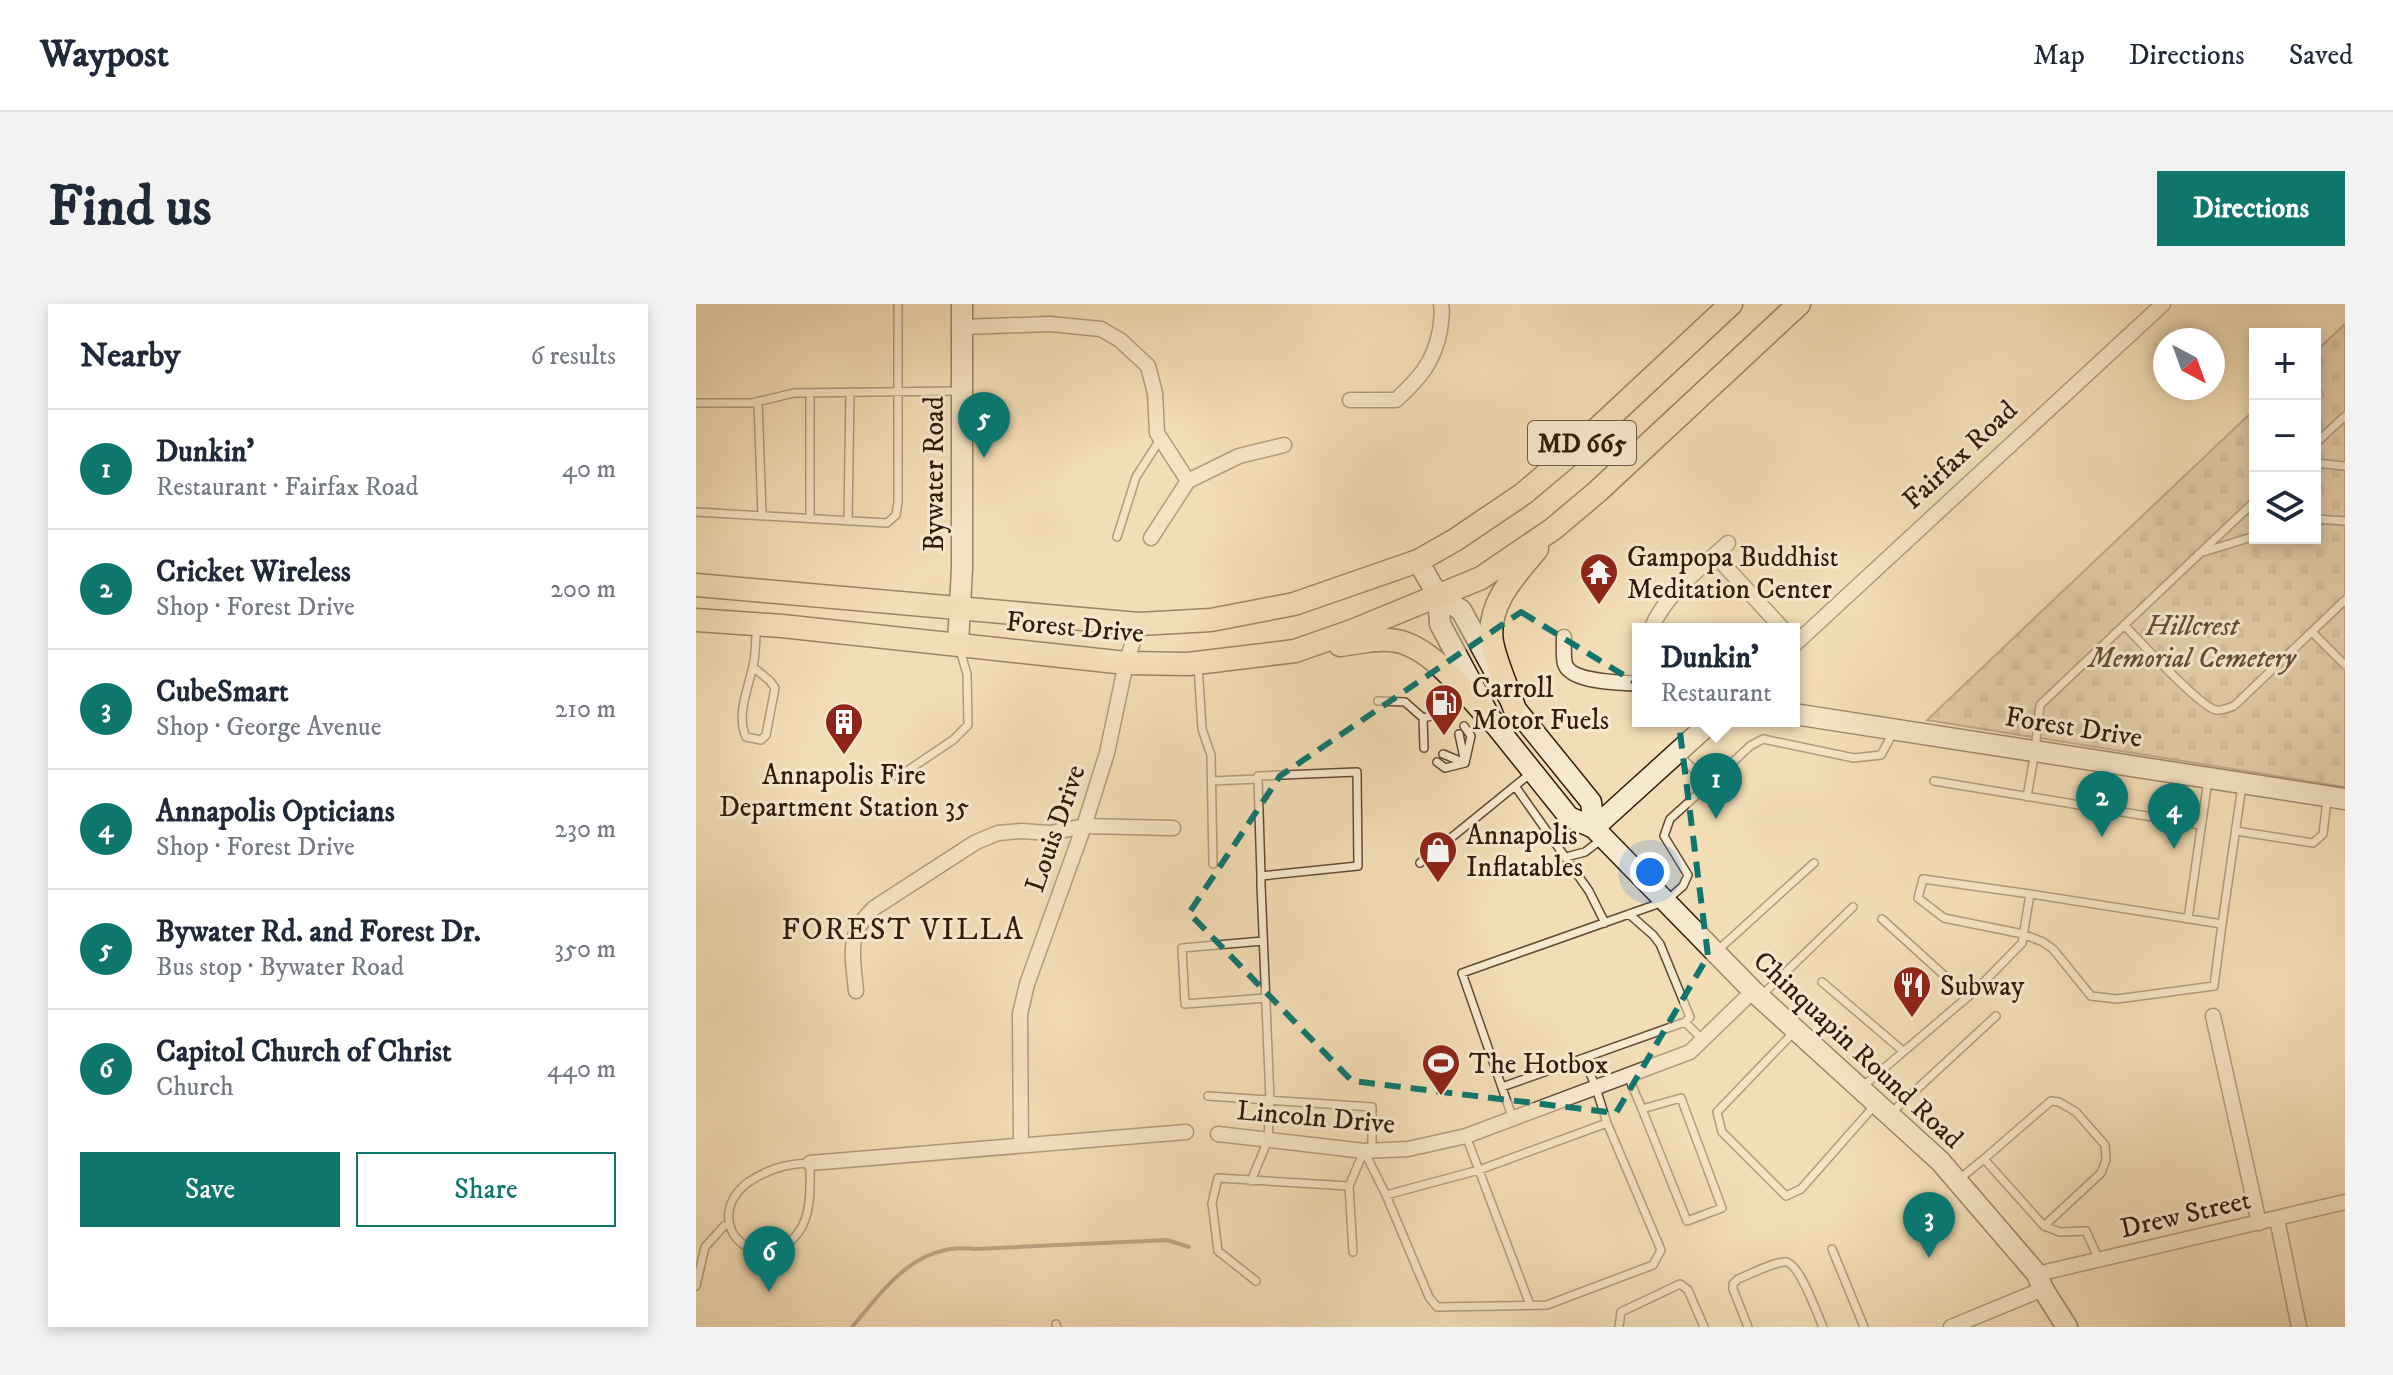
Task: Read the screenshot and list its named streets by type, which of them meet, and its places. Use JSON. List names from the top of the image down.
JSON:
{
  "streets": {
    "main road": [
      "MD 665",
      "Bywater Road",
      "Forest Drive",
      "Chinquapin Round Road"
    ],
    "street": [
      "Fairfax Road",
      "Louis Drive",
      "Lincoln Drive",
      "Drew Street"
    ]
  },
  "crossings": [
    ["MD 665", "Forest Drive"],
    ["MD 665", "Chinquapin Round Road"],
    ["Bywater Road", "Forest Drive"],
    ["Forest Drive", "Louis Drive"],
    ["Forest Drive", "Chinquapin Round Road"],
    ["Chinquapin Round Road", "Lincoln Drive"],
    ["Chinquapin Round Road", "Drew Street"]
  ],
  "districts": ["FOREST VILLA"],
  "parks": ["Hillcrest Memorial Cemetery"],
  "places": {
    "temple": ["Gampopa Buddhist Meditation Center"],
    "fuel station": ["Carroll Motor Fuels"],
    "building": ["Annapolis Fire Department Station 35"],
    "shop": ["Annapolis Inflatables"],
    "restaurant": ["Subway"],
    "sports": ["The Hotbox"]
  },
  "north": "bottom right",
  "page": {
    "header": "Waypost",
    "nav": ["Map", "Directions", "Saved"],
    "buttons": [
      "Directions",
      ["Save", "Share"]
    ],
    "title": "Find us",
    "heading": ["Nearby", "6 results"],
    "map_buttons": ["+", "−"],
    "pins": [
      "5",
      "1",
      "2",
      "4",
      "3",
      "6"
    ],
    "list": [
      {
        "mark": "1",
        "name": "Dunkin'",
        "note": "Restaurant · Fairfax Road",
        "value": "40 m"
      },
      {
        "mark": "2",
        "name": "Cricket Wireless",
        "note": "Shop · Forest Drive",
        "value": "200 m"
      },
      {
        "mark": "3",
        "name": "CubeSmart",
        "note": "Shop · George Avenue",
        "value": "210 m"
      },
      {
        "mark": "4",
        "name": "Annapolis Opticians",
        "note": "Shop · Forest Drive",
        "value": "230 m"
      },
      {
        "mark": "5",
        "name": "Bywater Rd. and Forest Dr.",
        "note": "Bus stop · Bywater Road",
        "value": "350 m"
      },
      {
        "mark": "6",
        "name": "Capitol Church of Christ",
        "note": "Church",
        "value": "440 m"
      }
    ],
    "popup": ["Dunkin'", "Restaurant"]
  }
}
